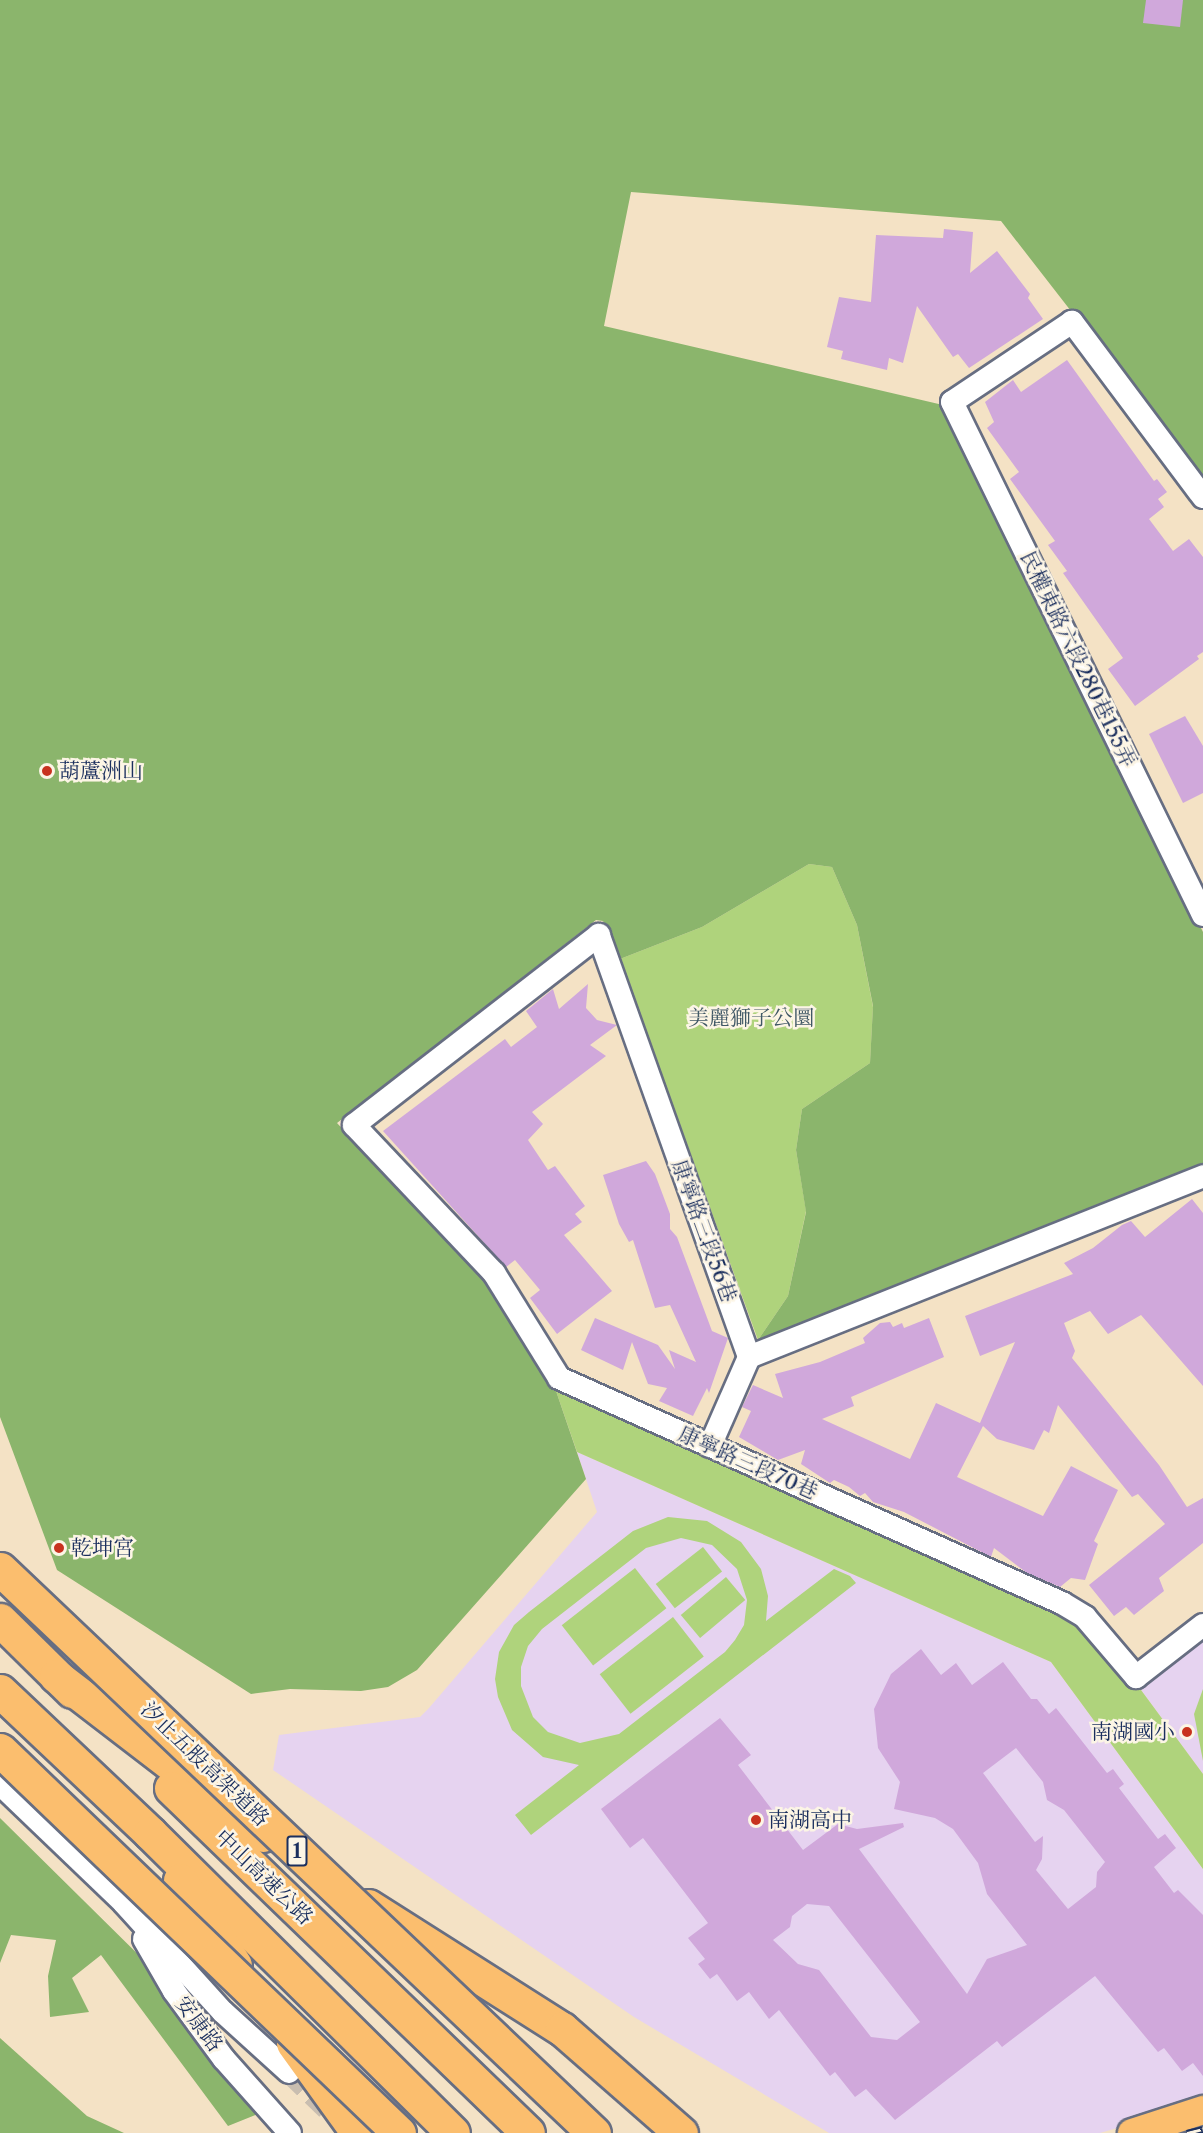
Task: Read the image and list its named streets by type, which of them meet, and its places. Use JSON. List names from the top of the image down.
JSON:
{
  "streets": {
    "highway": ["汐止五股高架道路", "1", "中山高速公路"],
    "street": [
      "民權東路六段280巷155弄",
      "康寧路三段56巷",
      "康寧路三段70巷",
      "安康路"
    ]
  },
  "crossings": [
    ["康寧路三段56巷", "康寧路三段70巷"]
  ],
  "parks": ["美麗獅子公圜"],
  "places": [
    "葫蘆洲山",
    "乾坤宮",
    "南湖國小",
    "南湖高中"
  ]
}
